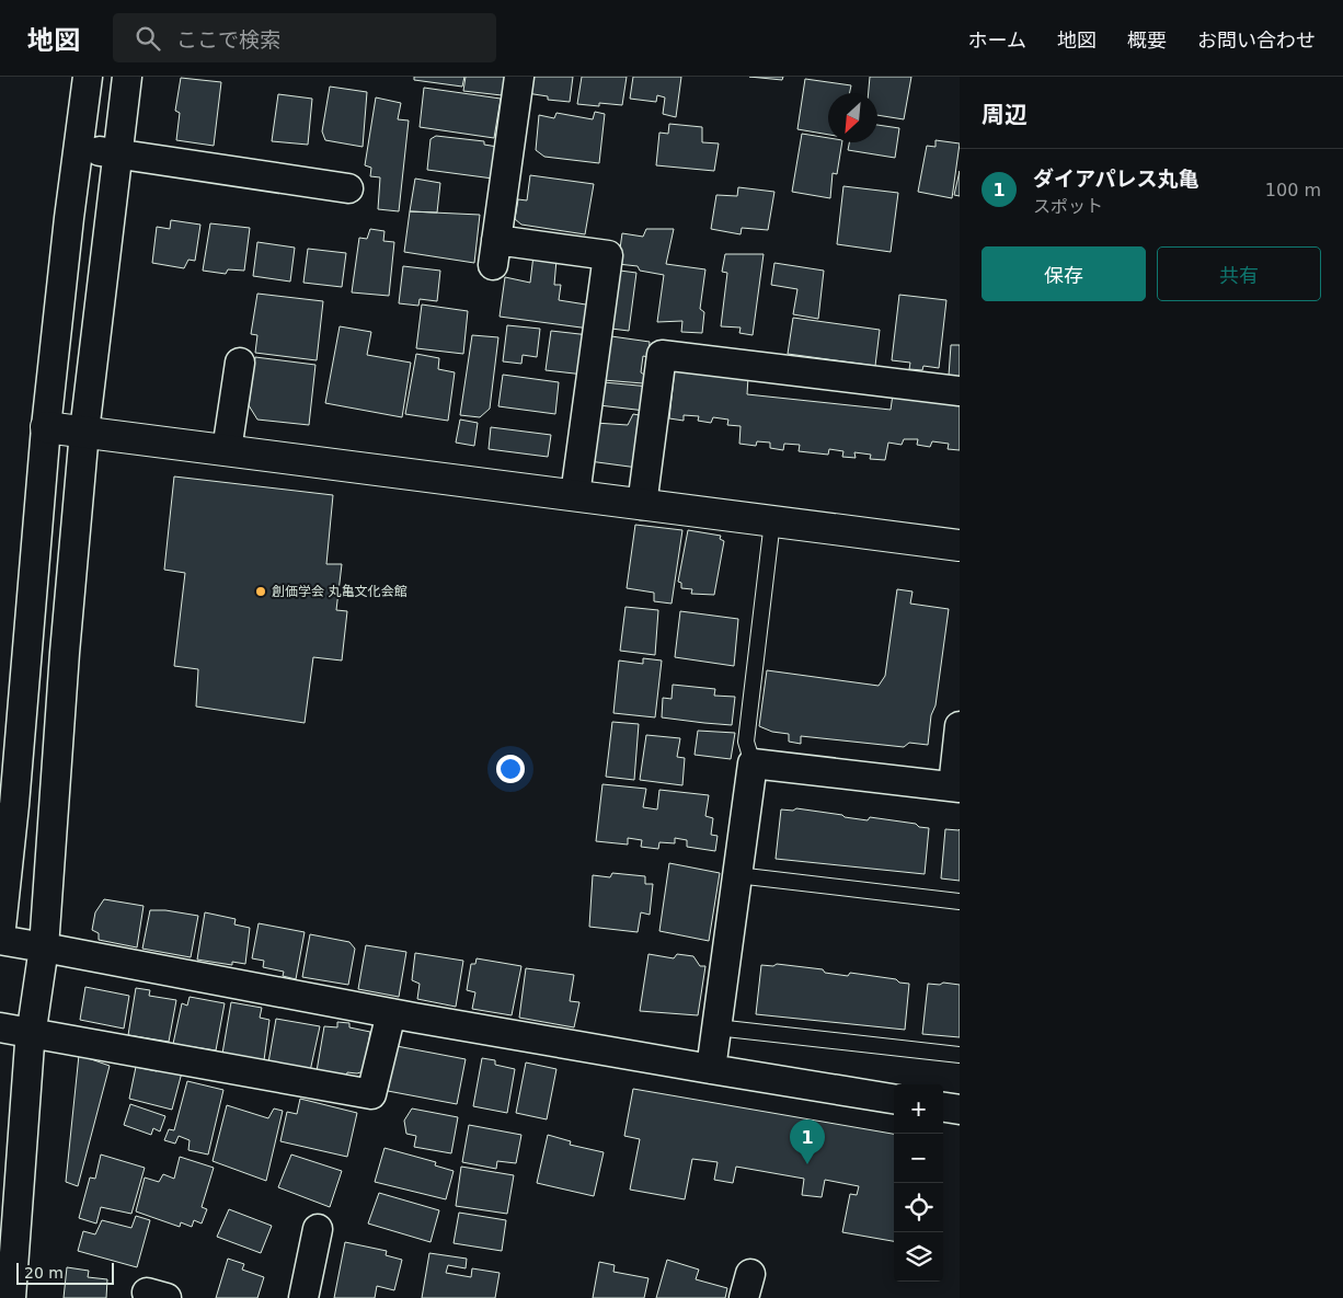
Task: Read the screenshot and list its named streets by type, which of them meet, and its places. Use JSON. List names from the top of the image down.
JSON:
{
  "places": ["創価学会 丸亀文化会館"],
  "scale_bar": "20 m",
  "north": "bottom left",
  "page": {
    "header": "地図",
    "search": "ここで検索",
    "nav": [
      "ホーム",
      "地図",
      "概要",
      "お問い合わせ"
    ],
    "heading": "周辺",
    "list": [
      {
        "mark": "1",
        "name": "ダイアパレス丸亀",
        "note": "スポット",
        "value": "100 m"
      }
    ],
    "buttons": ["保存", "共有"],
    "map_buttons": ["+", "−"],
    "pins": "1",
    "scale": "20 m"
  }
}
